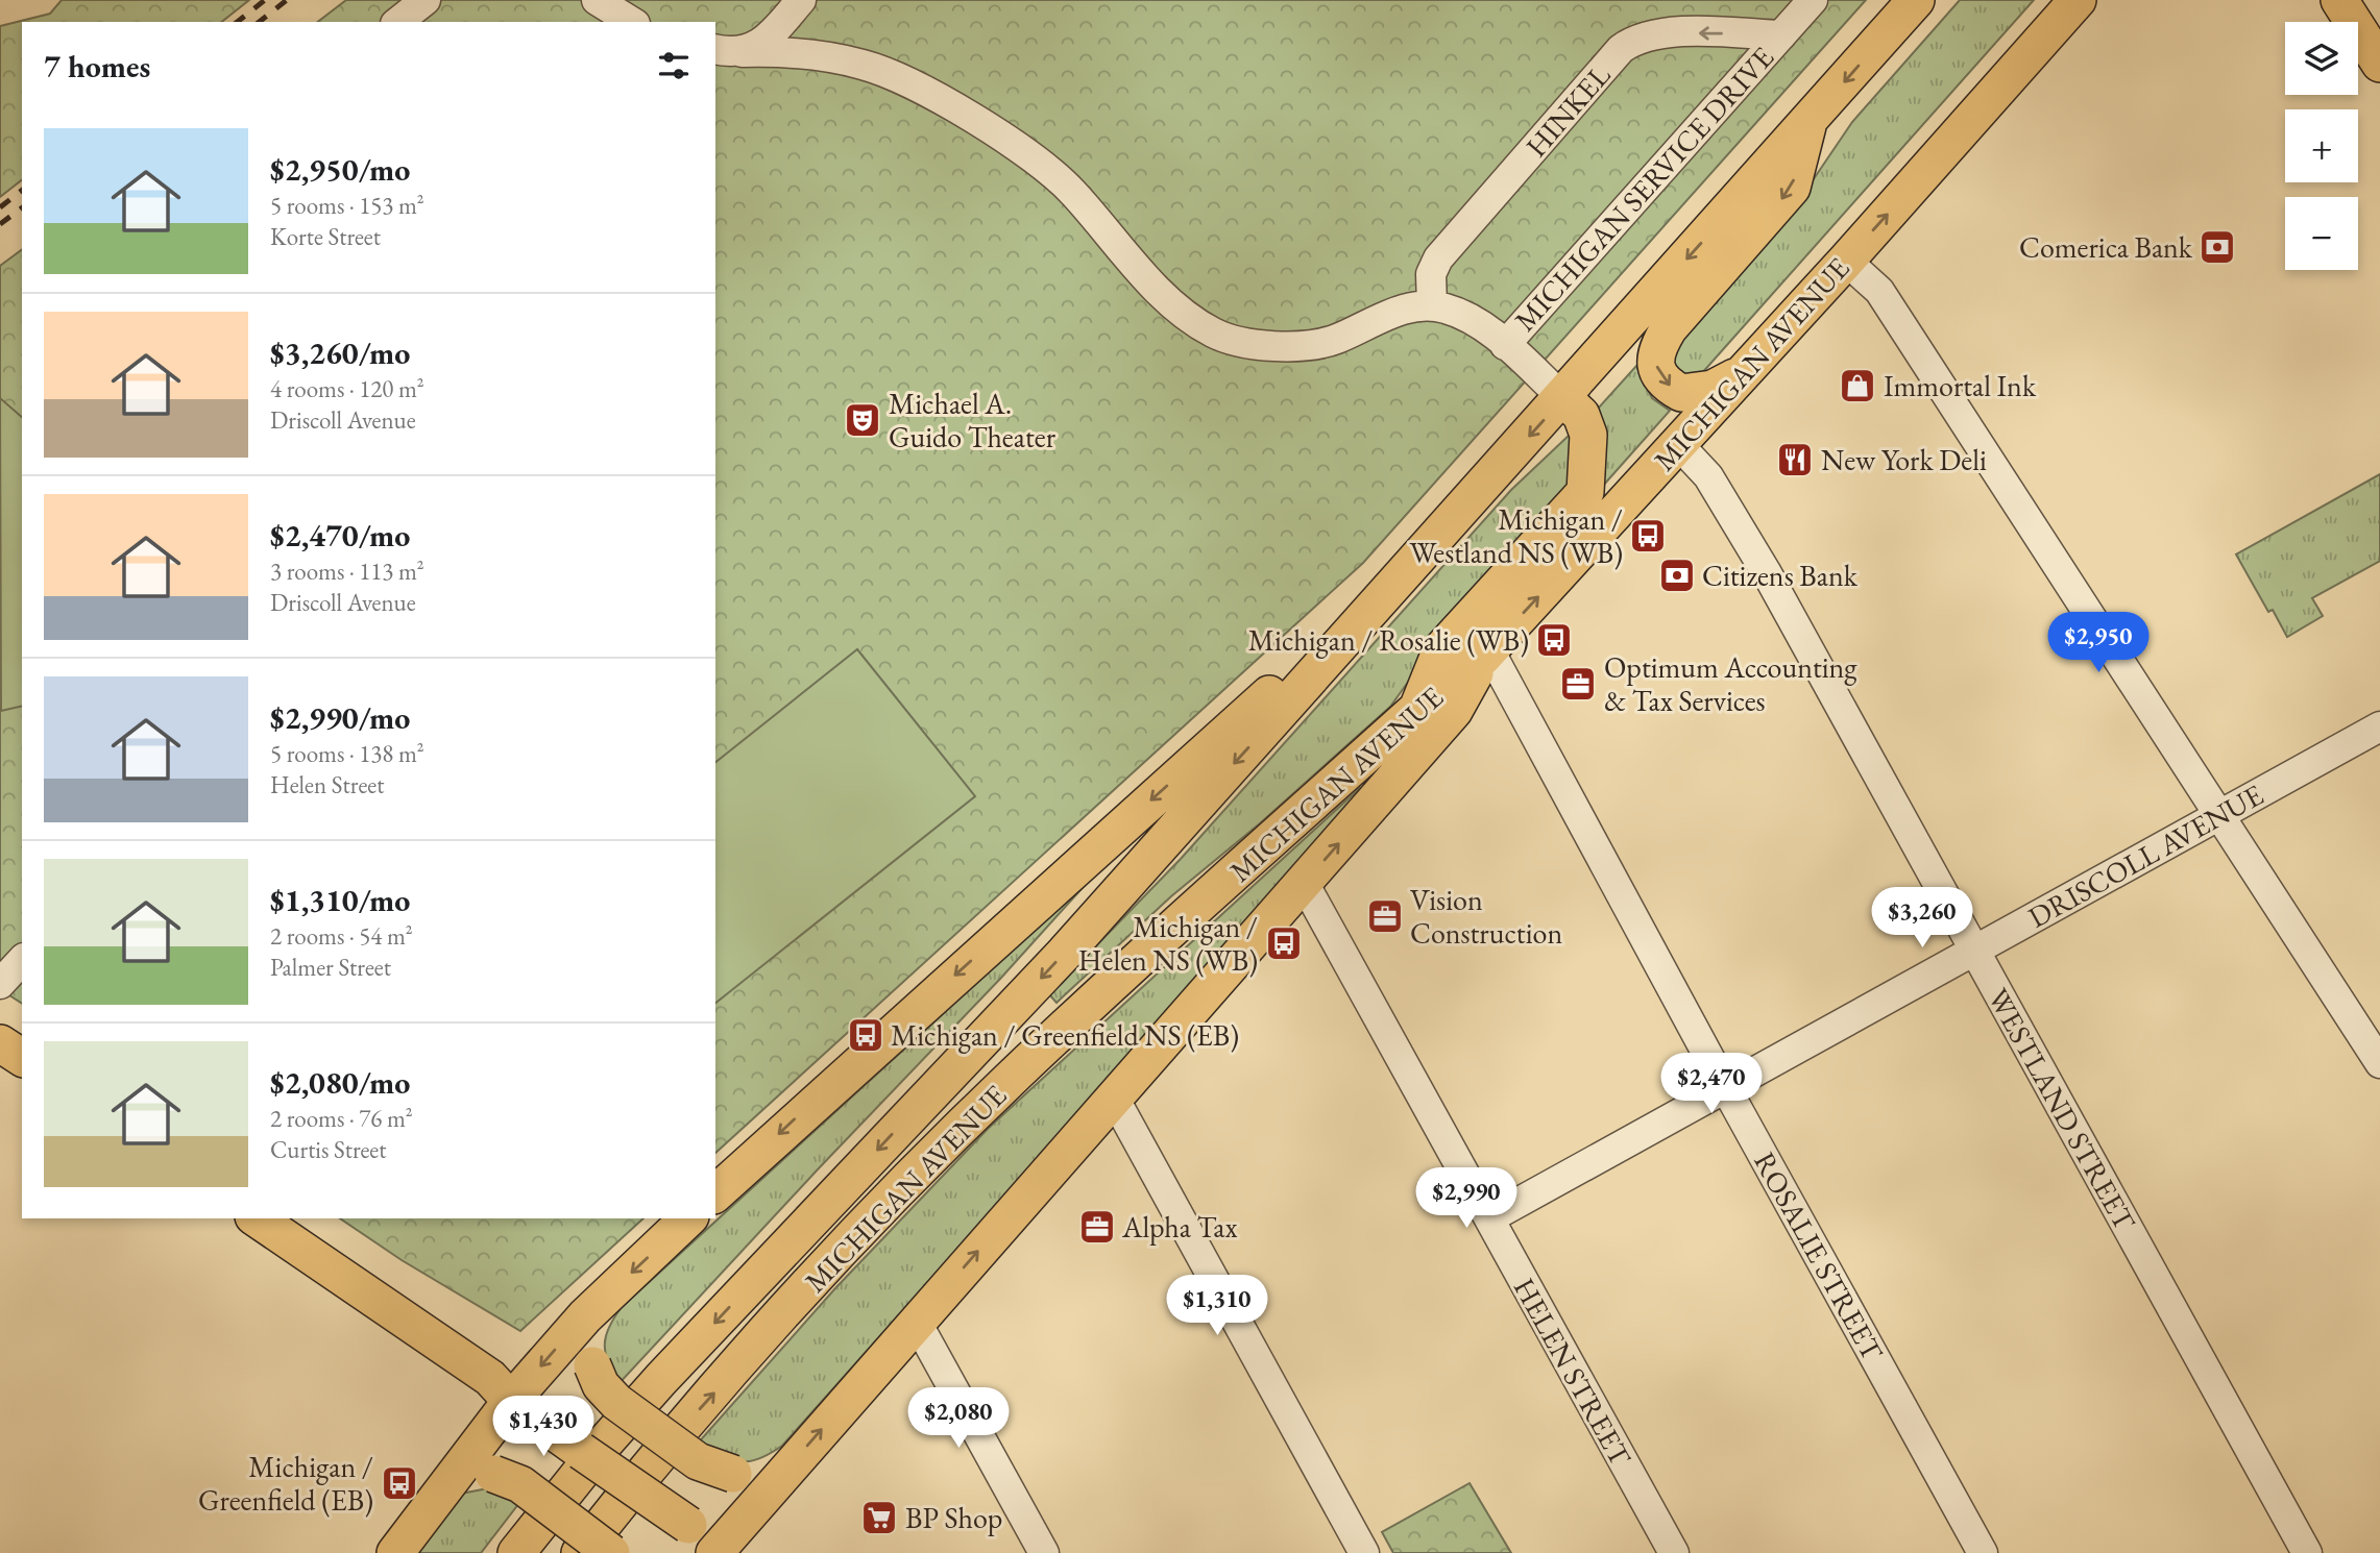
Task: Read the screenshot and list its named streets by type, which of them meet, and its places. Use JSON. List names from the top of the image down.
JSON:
{
  "streets": {
    "main road": ["MICHIGAN AVENUE"],
    "street": [
      "HINKEL",
      "MICHIGAN SERVICE DRIVE",
      "DRISCOLL AVENUE",
      "WESTLAND STREET",
      "ROSALIE STREET",
      "HELEN STREET"
    ]
  },
  "crossings": [
    ["HINKEL", "MICHIGAN SERVICE DRIVE"],
    ["MICHIGAN AVENUE", "WESTLAND STREET"],
    ["MICHIGAN AVENUE", "ROSALIE STREET"],
    ["DRISCOLL AVENUE", "WESTLAND STREET"],
    ["DRISCOLL AVENUE", "ROSALIE STREET"],
    ["DRISCOLL AVENUE", "HELEN STREET"]
  ],
  "one_way": ["HINKEL"],
  "places": {
    "bank": ["Comerica Bank", "Citizens Bank"],
    "shop": ["Immortal Ink"],
    "theatre": ["Michael A. Guido Theater"],
    "restaurant": ["New York Deli"],
    "bus stop": [
      "Michigan / Westland NS (WB)",
      "Michigan / Rosalie (WB)",
      "Michigan / Helen NS (WB)",
      "Michigan / Greenfield NS (EB)",
      "Michigan / Greenfield (EB)"
    ],
    "office": ["Optimum Accounting & Tax Services", "Vision Construction", "Alpha Tax"],
    "supermarket": ["BP Shop"]
  },
  "page": {
    "map_buttons": ["+", "−"],
    "heading": "7 homes",
    "list": [
      {
        "name": "$2,950/mo",
        "note": "5 rooms · 153 m² · Korte Street"
      },
      {
        "name": "$3,260/mo",
        "note": "4 rooms · 120 m² · Driscoll Avenue"
      },
      {
        "name": "$2,470/mo",
        "note": "3 rooms · 113 m² · Driscoll Avenue"
      },
      {
        "name": "$2,990/mo",
        "note": "5 rooms · 138 m² · Helen Street"
      },
      {
        "name": "$1,310/mo",
        "note": "2 rooms · 54 m² · Palmer Street"
      },
      {
        "name": "$2,080/mo",
        "note": "2 rooms · 76 m² · Curtis Street"
      }
    ],
    "price": [
      "$2,950",
      "$3,260",
      "$2,470",
      "$2,990",
      "$1,310",
      "$2,080",
      "$1,430"
    ]
  }
}
